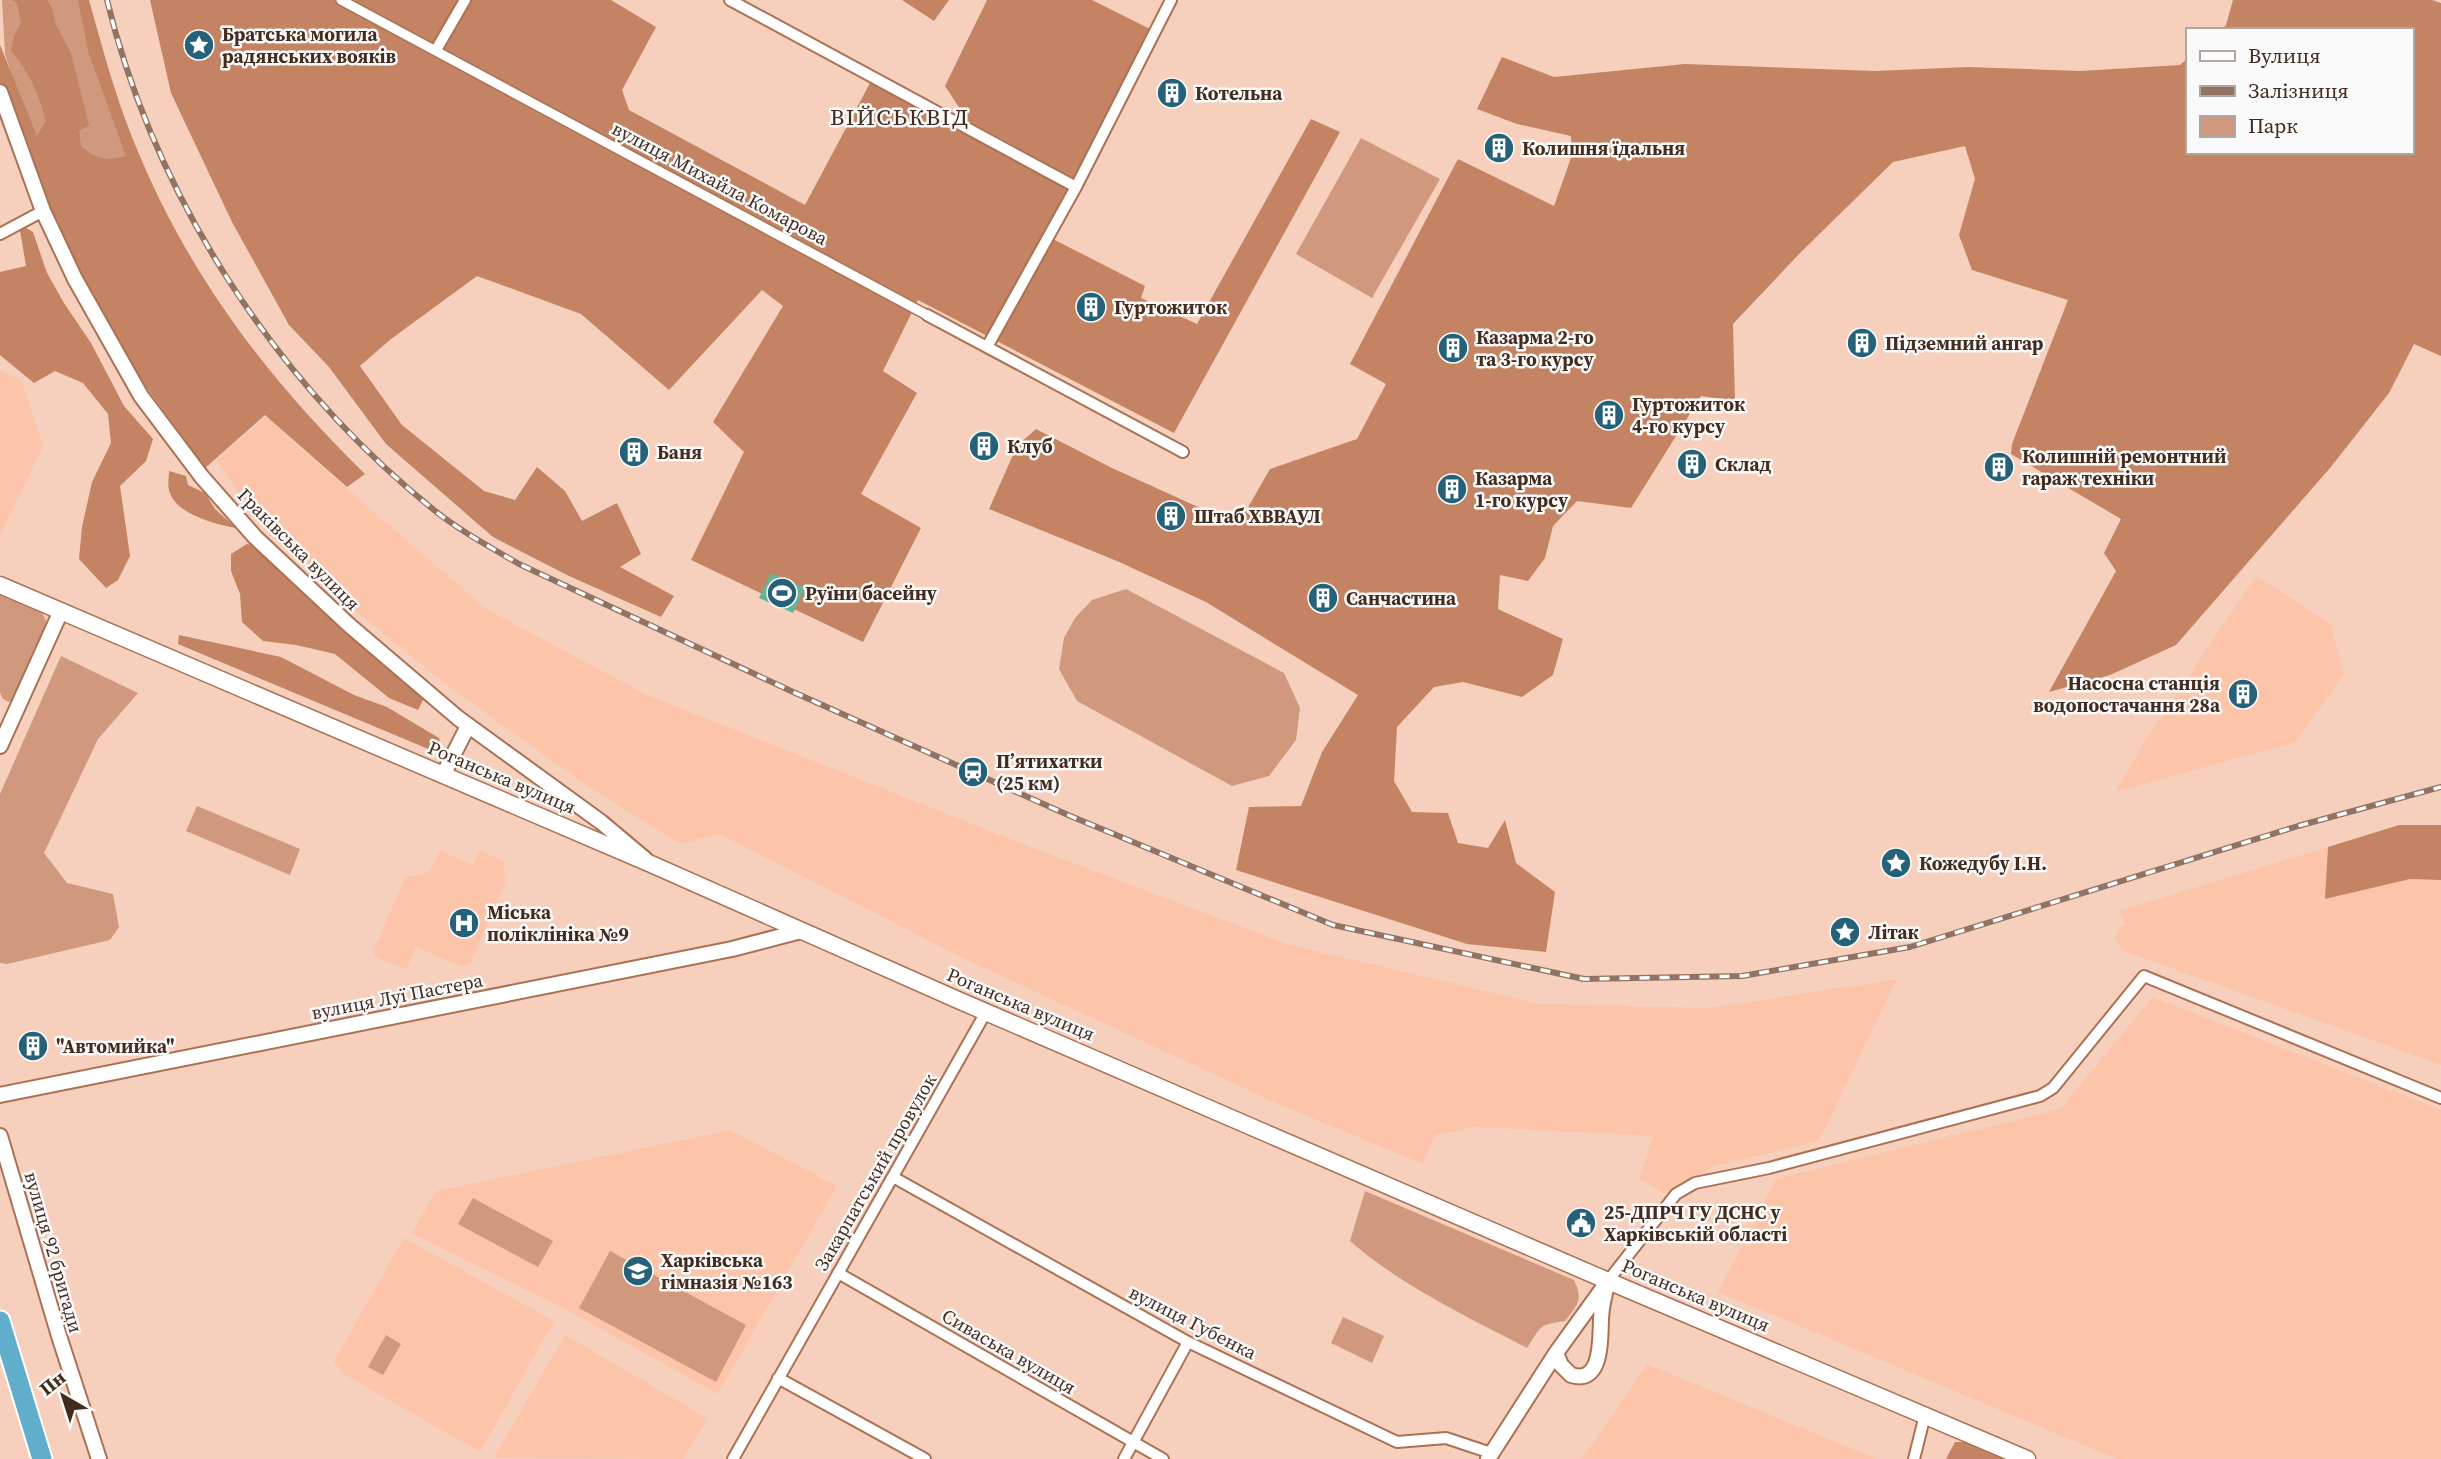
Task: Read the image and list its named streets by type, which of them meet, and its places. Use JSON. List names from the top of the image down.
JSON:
{
  "streets": {
    "main road": ["Роганська вулиця"],
    "street": [
      "вулиця Михайла Комарова",
      "Граківська вулиця",
      "вулиця Луї Пастера",
      "Закарпатський провулок",
      "вулиця 92 бригади",
      "вулиця Губенка",
      "Сиваська вулиця"
    ]
  },
  "crossings": [
    ["Граківська вулиця", "Роганська вулиця"],
    ["Роганська вулиця", "вулиця Луї Пастера"],
    ["Роганська вулиця", "Закарпатський провулок"],
    ["Закарпатський провулок", "вулиця Губенка"],
    ["Закарпатський провулок", "Сиваська вулиця"]
  ],
  "districts": ["ВІЙСЬКВІД"],
  "places": {
    "place": ["Братська могила радянських вояків", "Кожедубу І.Н.", "Літак"],
    "building": [
      "Котельна",
      "Колишня їдальня",
      "Гуртожиток",
      "Підземний ангар",
      "Казарма 2-го та 3-го курсу",
      "Гуртожиток 4-го курсу",
      "Клуб",
      "Баня",
      "Склад",
      "Колишній ремонтний гараж техніки",
      "Казарма 1-го курсу",
      "Штаб ХВВАУЛ",
      "Санчастина",
      "Насосна станція водопостачання 28а",
      "\"Автомийка\""
    ],
    "sports": ["Руїни басейну"],
    "station": ["Пʼятихатки (25 км)"],
    "hospital": ["Міська поліклініка №9"],
    "public building": ["25-ДПРЧ ГУ ДСНС у Харківській області"],
    "school or university": ["Харківська гімназія №163"]
  },
  "legend": ["Вулиця", "Залізниця", "Парк"],
  "north": "top left"
}
